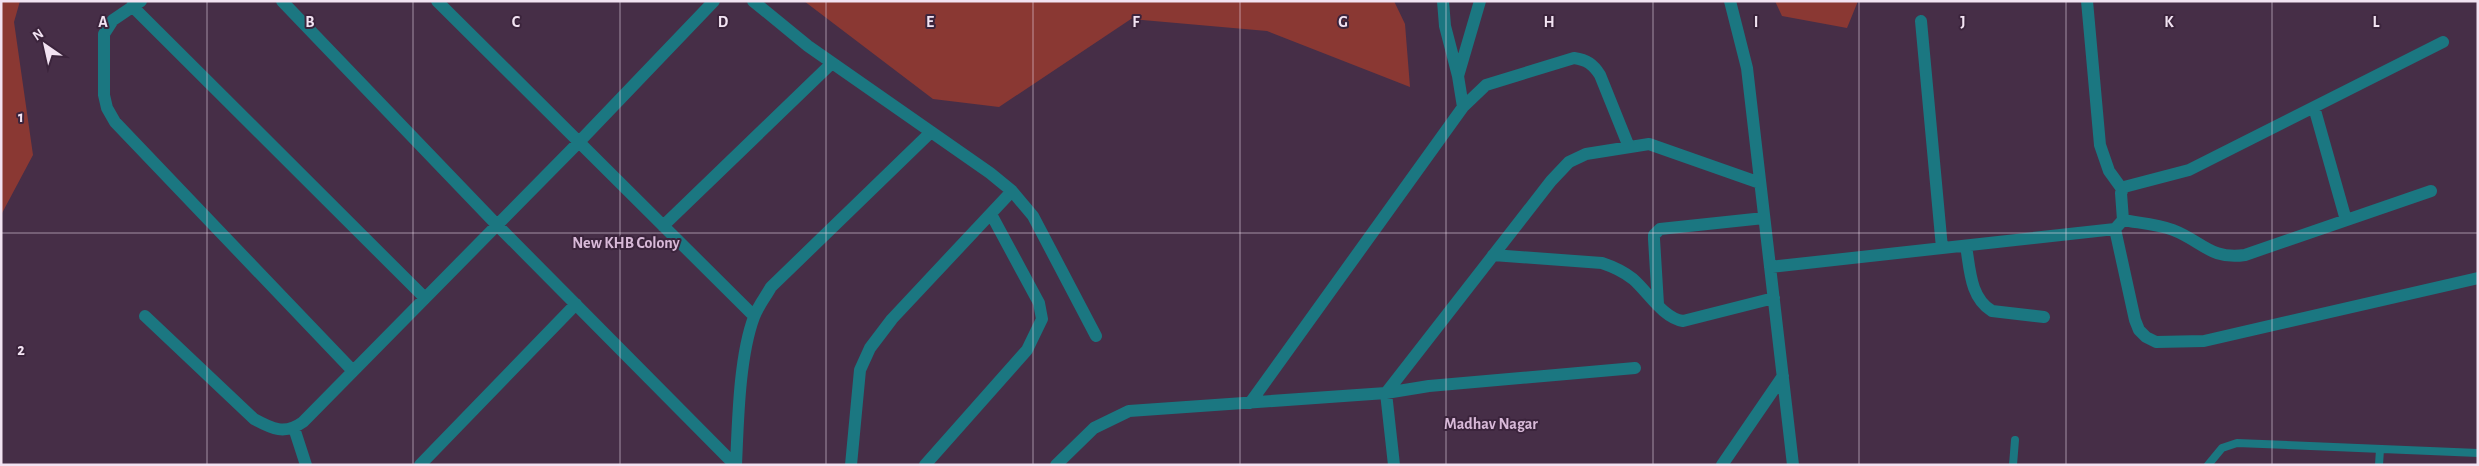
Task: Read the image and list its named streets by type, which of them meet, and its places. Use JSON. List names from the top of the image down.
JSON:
{
  "districts": ["New KHB Colony", "Madhav Nagar"],
  "north": "top left",
  "grid": {
    "columns": [
      "A",
      "B",
      "C",
      "D",
      "E",
      "F",
      "G",
      "H",
      "I",
      "J",
      "K",
      "L"
    ],
    "rows": ["1", "2"]
  }
}
